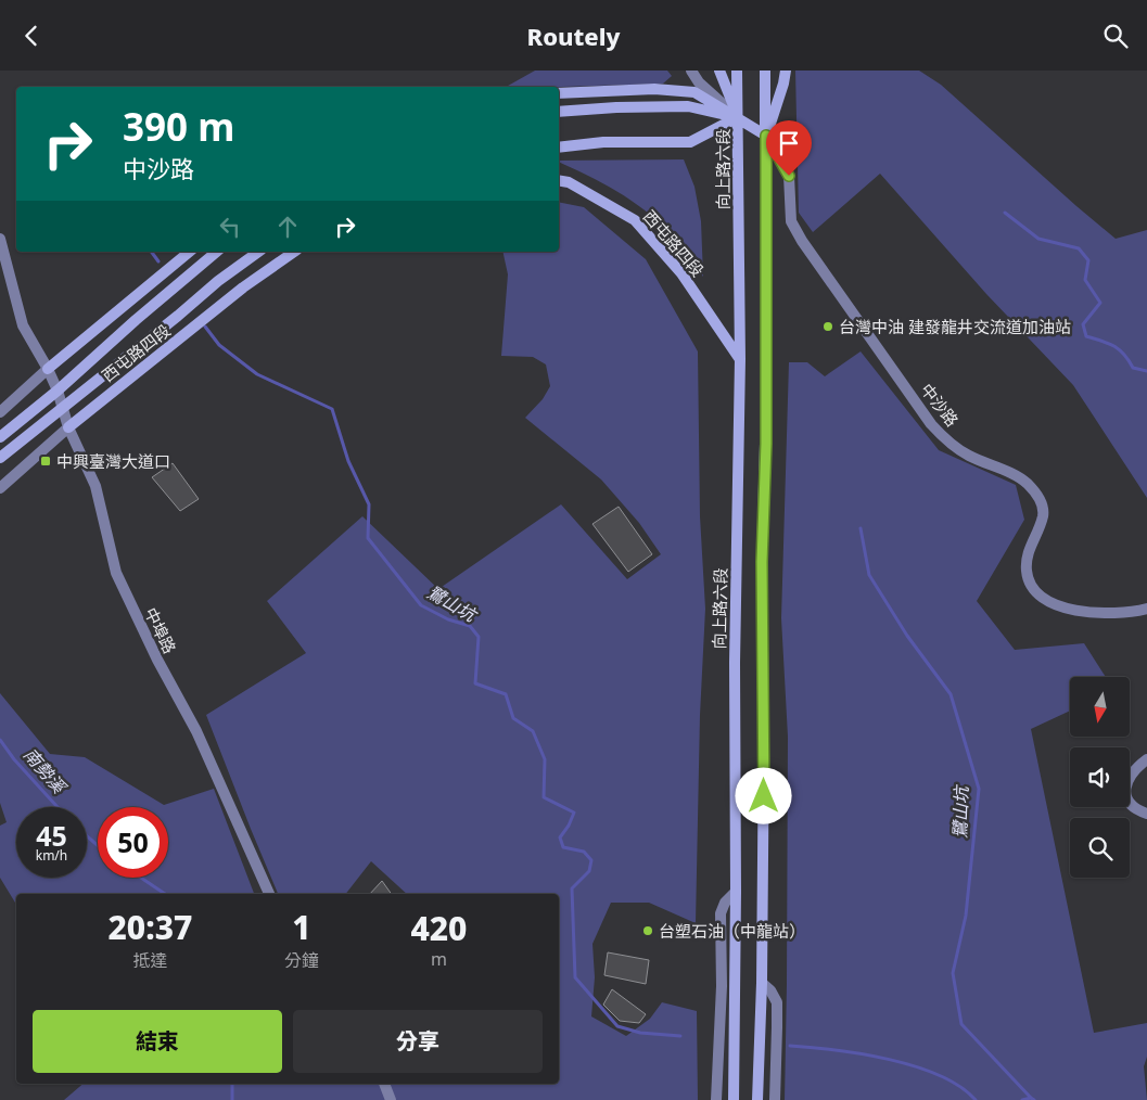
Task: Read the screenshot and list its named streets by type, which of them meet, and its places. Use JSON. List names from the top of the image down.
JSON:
{
  "streets": {
    "main road": ["向上路六段", "西屯路四段"],
    "street": ["中沙路", "中埠路"]
  },
  "crossings": [
    ["向上路六段", "西屯路四段"],
    ["西屯路四段", "中埠路"]
  ],
  "water": ["鷺山坑", "南勢溪"],
  "places": {
    "other": ["台灣中油 建發龍井交流道加油站", "台塑石油（中龍站）"],
    "transit": ["中興臺灣大道口"]
  },
  "north": "bottom",
  "page": {
    "header": "Routely",
    "turn": ["390 m", "中沙路"],
    "speed": "45 km/h",
    "limit": "50",
    "eta": [
      "20:37",
      "抵達",
      "1",
      "分鐘",
      "420",
      "m"
    ],
    "buttons": ["結束", "分享"]
  }
}
